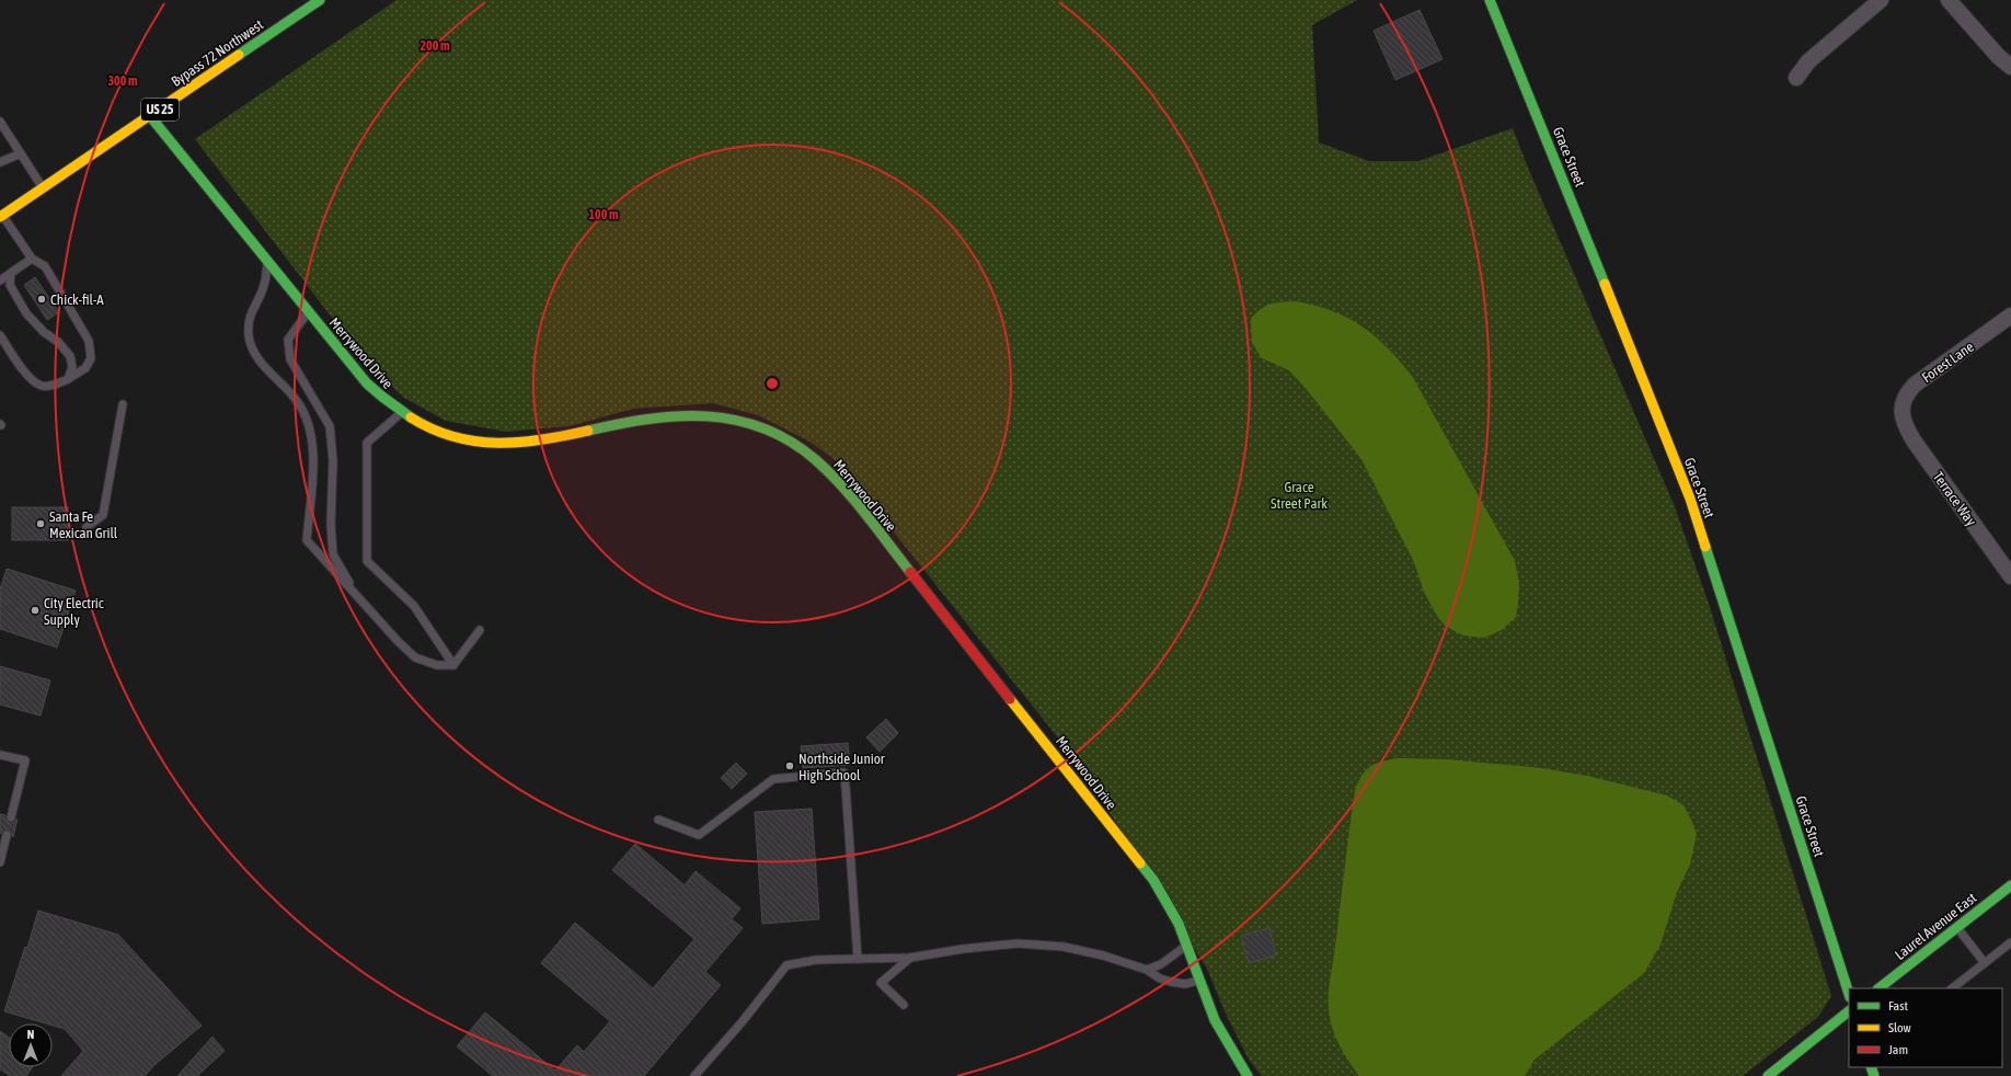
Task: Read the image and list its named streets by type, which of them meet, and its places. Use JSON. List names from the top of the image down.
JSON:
{
  "streets": {
    "main road": [
      "Bypass 72 Northwest",
      "US 25",
      "Grace Street",
      "Merrywood Drive",
      "Laurel Avenue East"
    ],
    "street": ["Forest Lane", "Terrace Way"]
  },
  "crossings": [
    ["Bypass 72 Northwest", "Merrywood Drive"],
    ["Forest Lane", "Terrace Way"]
  ],
  "parks": ["Grace Street Park"],
  "places": [
    "Chick-fil-A",
    "Santa Fe Mexican Grill",
    "City Electric Supply",
    "Northside Junior High School"
  ],
  "legend": ["Fast", "Slow", "Jam"],
  "north": "top",
  "rings": ["200 m", "300 m", "100 m"]
}
